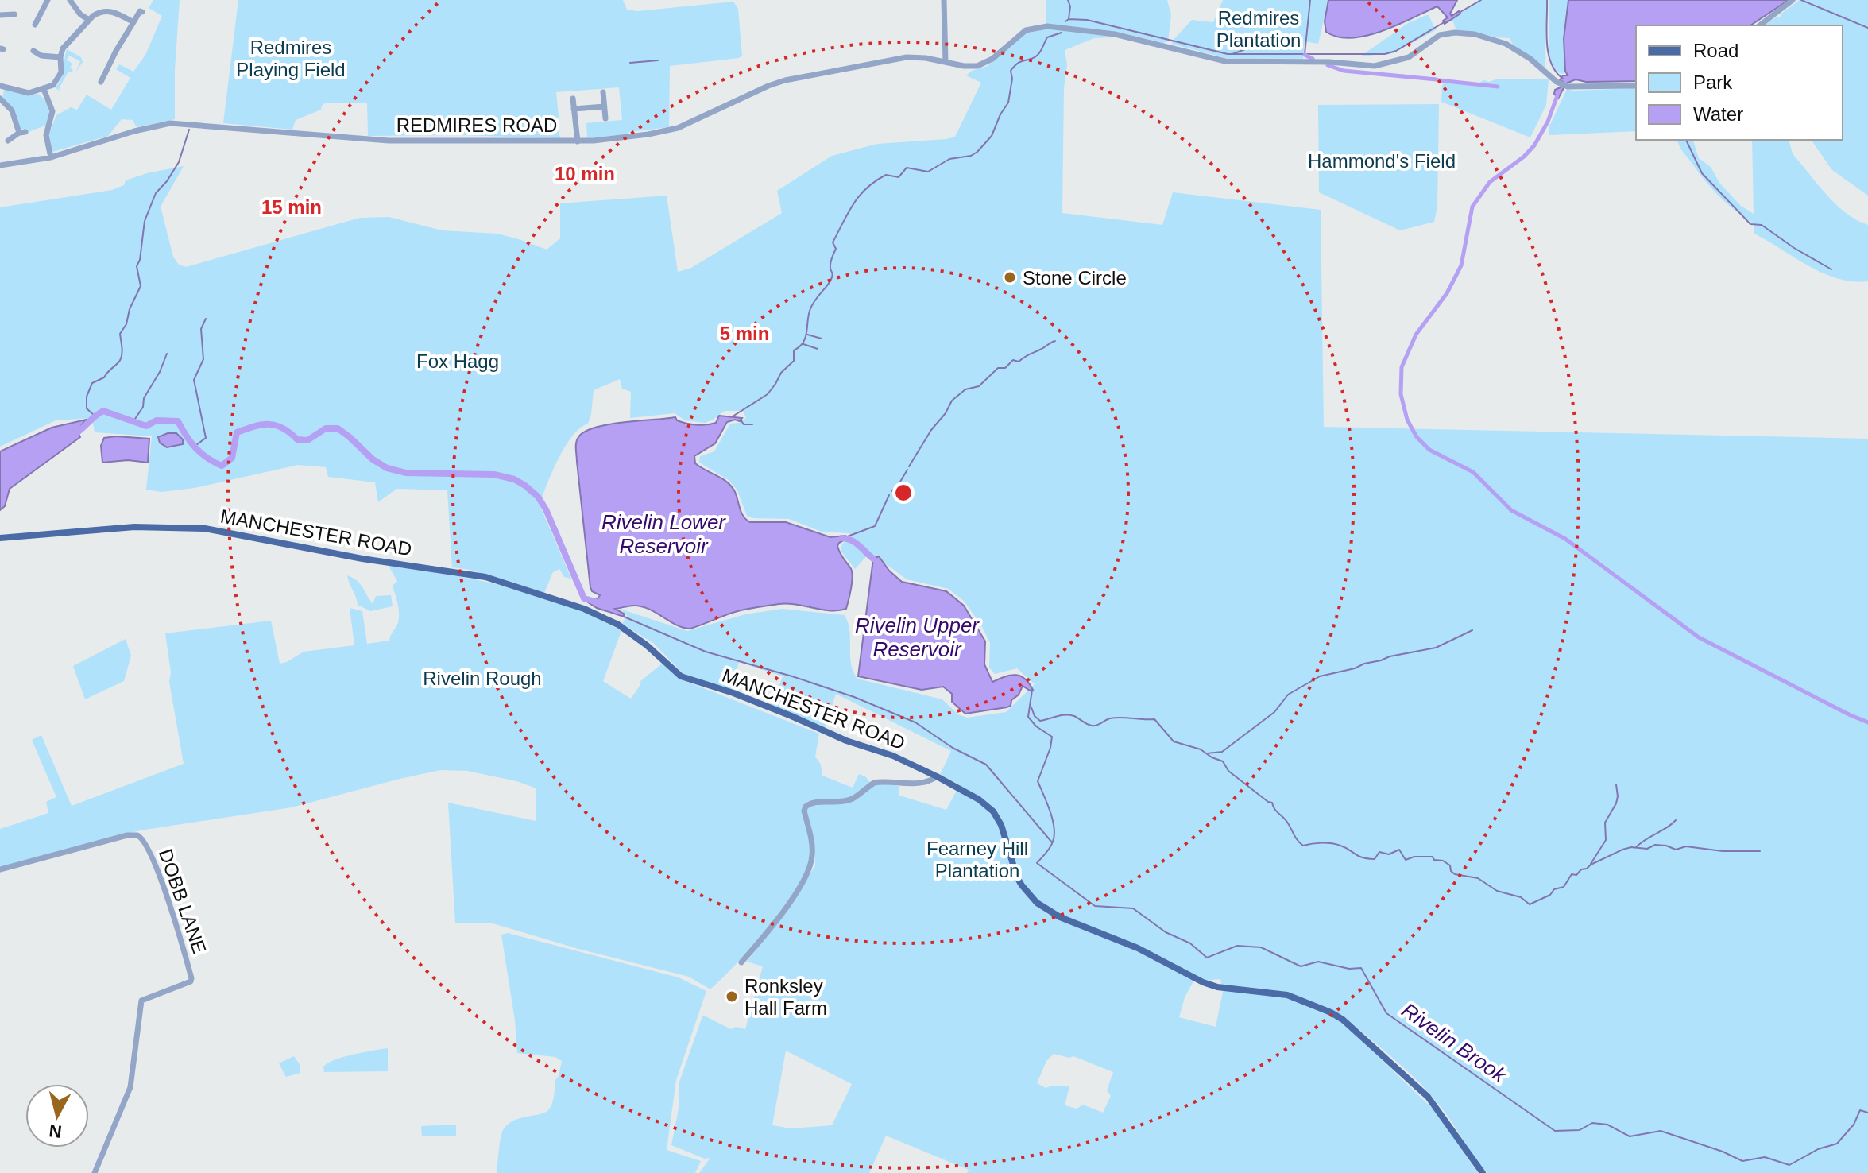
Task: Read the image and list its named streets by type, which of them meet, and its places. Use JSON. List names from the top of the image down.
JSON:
{
  "streets": {
    "main road": ["MANCHESTER ROAD"],
    "street": ["REDMIRES ROAD", "DOBB LANE"]
  },
  "water": ["Rivelin Lower Reservoir", "Rivelin Upper Reservoir", "Rivelin Brook"],
  "parks": [
    "Redmires Plantation",
    "Redmires Playing Field",
    "Hammond's Field",
    "Fox Hagg",
    "Rivelin Rough",
    "Fearney Hill Plantation"
  ],
  "places": ["Stone Circle", "Ronksley Hall Farm"],
  "legend": ["Road", "Park", "Water"],
  "north": "bottom",
  "rings": ["10 min", "15 min", "5 min"]
}
